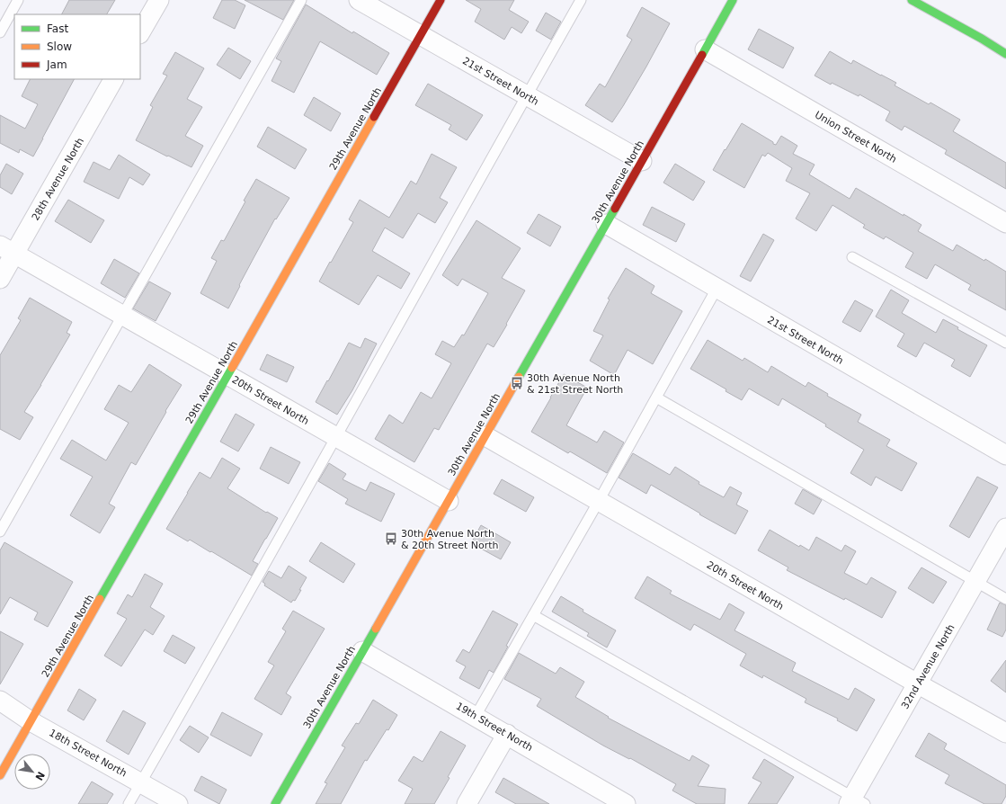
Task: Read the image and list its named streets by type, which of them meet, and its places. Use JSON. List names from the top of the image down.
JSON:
{
  "streets": {
    "main road": ["29th Avenue North", "30th Avenue North"],
    "street": [
      "21st Street North",
      "Union Street North",
      "28th Avenue North",
      "20th Street North",
      "32nd Avenue North",
      "19th Street North",
      "18th Street North"
    ]
  },
  "crossings": [
    ["21st Street North", "29th Avenue North"],
    ["21st Street North", "30th Avenue North"],
    ["29th Avenue North", "20th Street North"],
    ["29th Avenue North", "18th Street North"],
    ["Union Street North", "30th Avenue North"],
    ["28th Avenue North", "20th Street North"],
    ["30th Avenue North", "20th Street North"],
    ["30th Avenue North", "19th Street North"],
    ["20th Street North", "32nd Avenue North"]
  ],
  "places": {
    "bus stop": ["30th Avenue North & 21st Street North", "30th Avenue North & 20th Street North"]
  },
  "legend": ["Fast", "Slow", "Jam"],
  "north": "bottom right"
}
